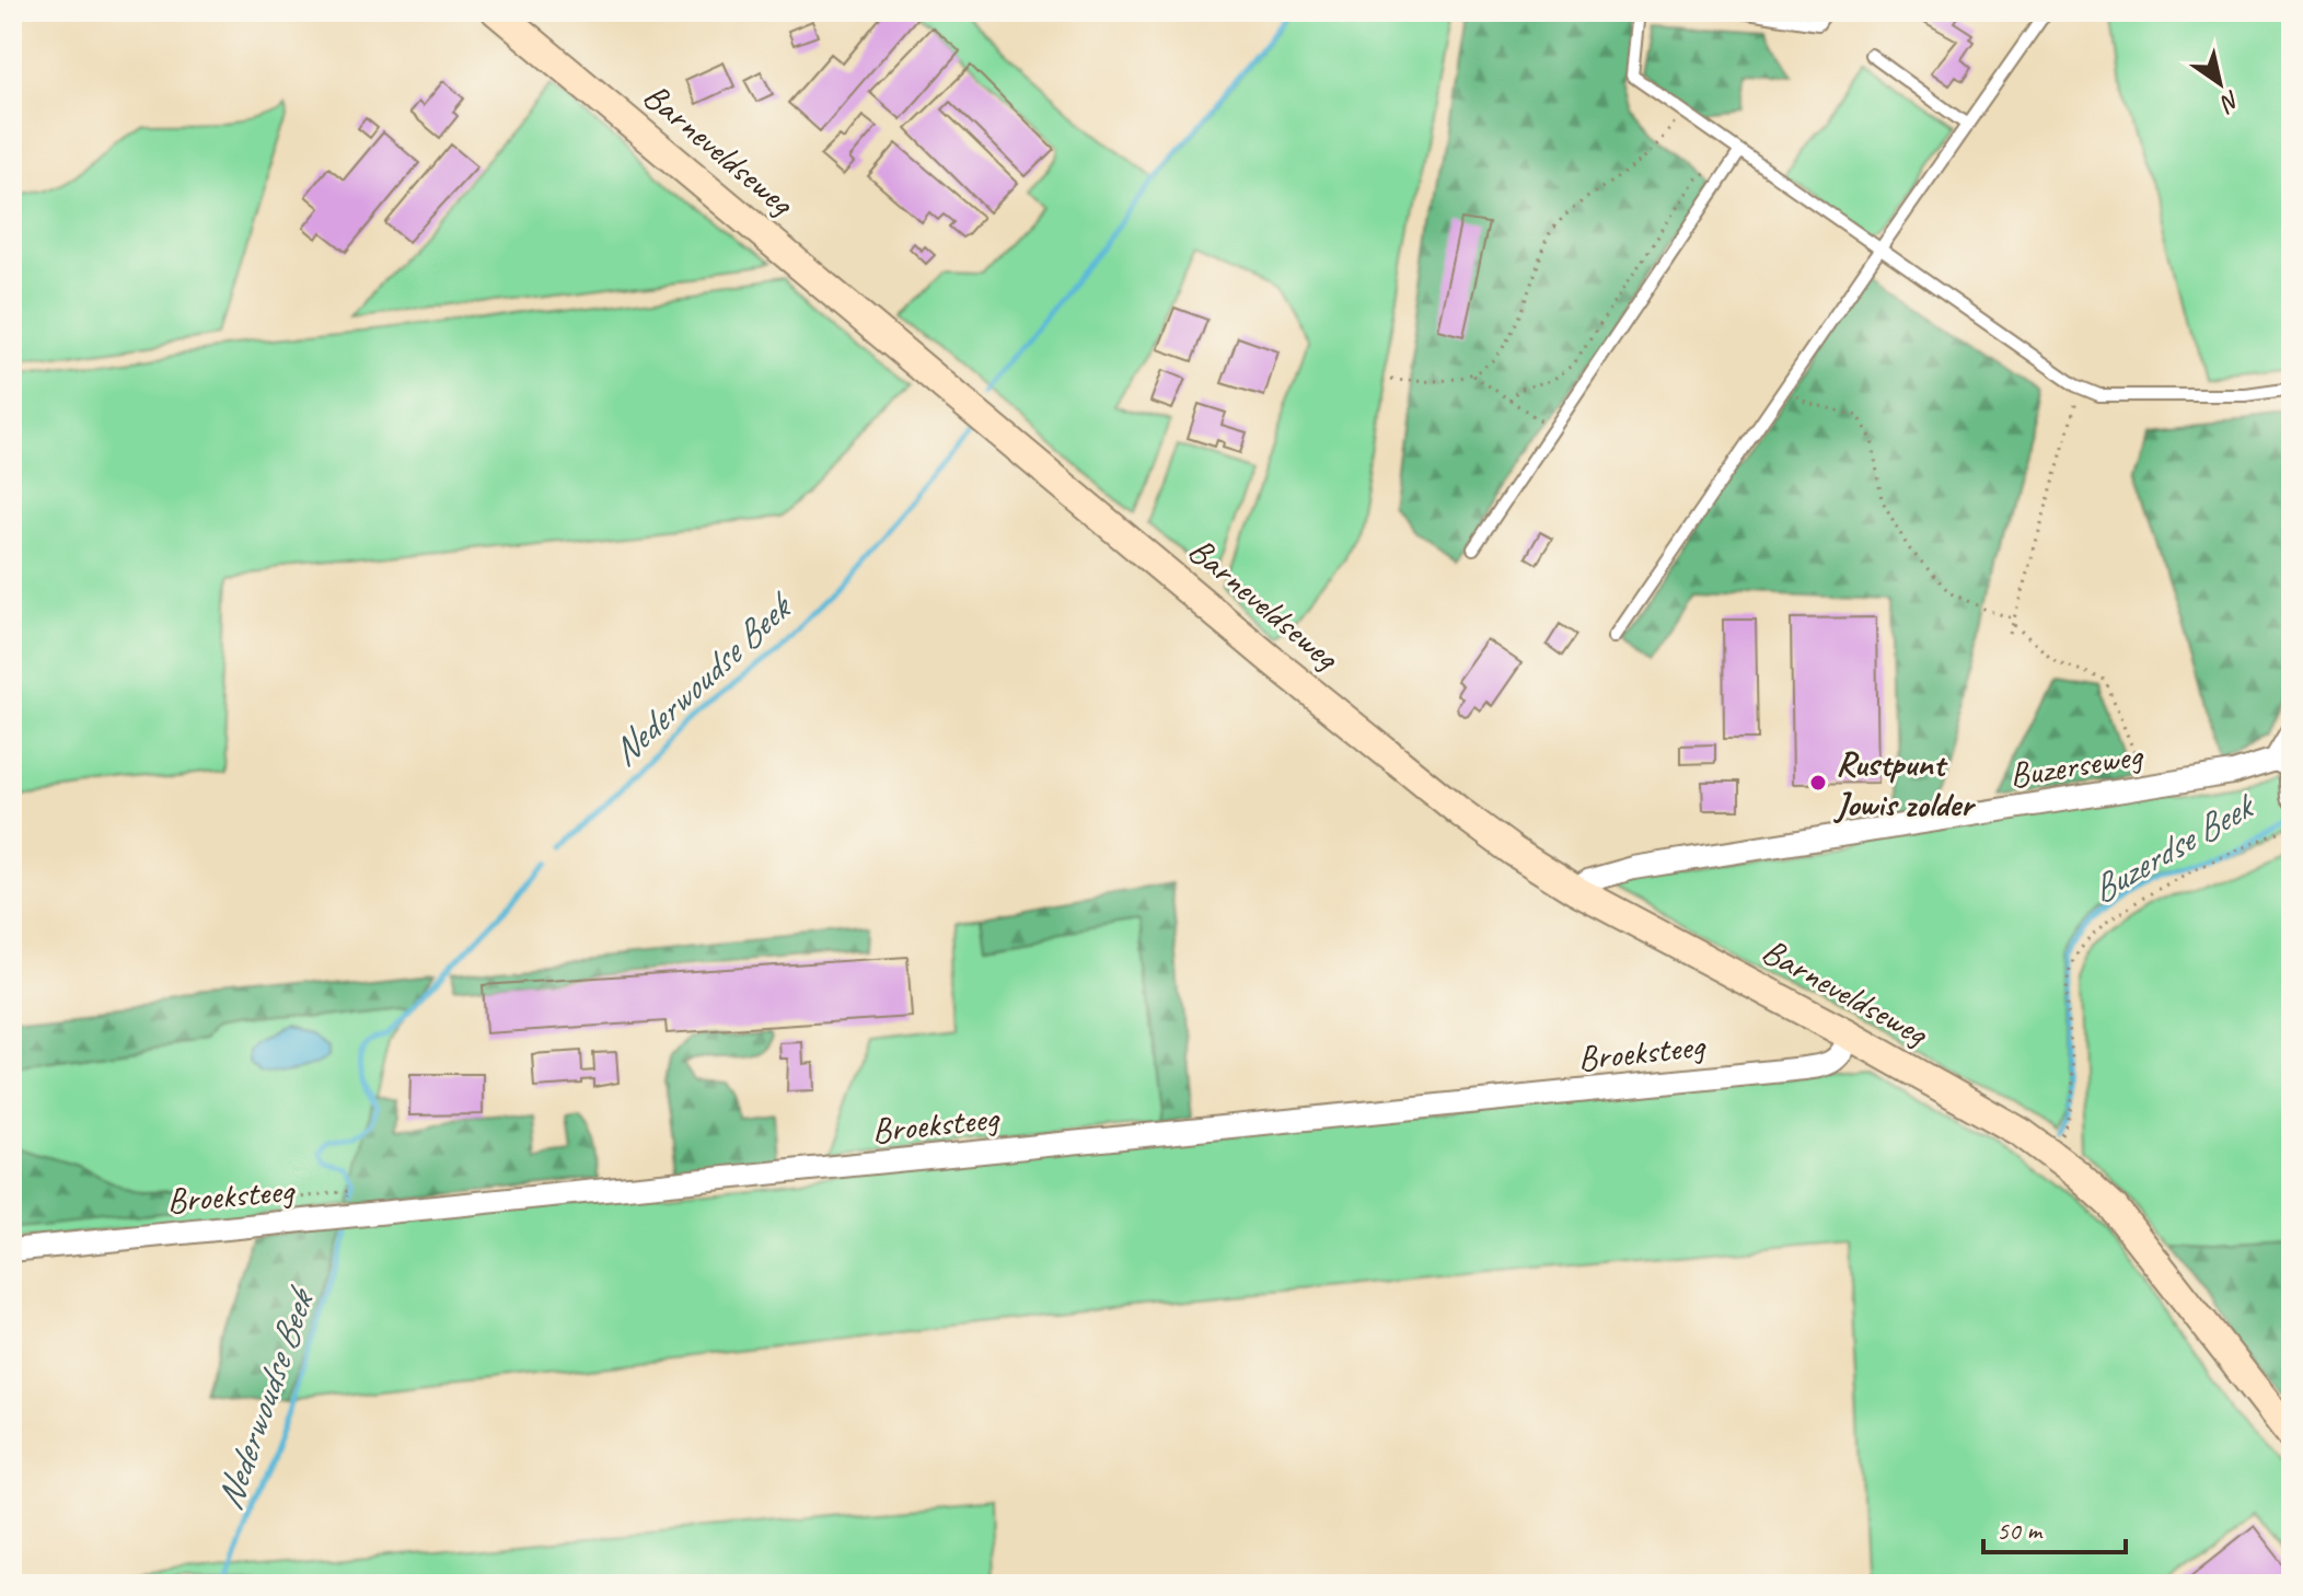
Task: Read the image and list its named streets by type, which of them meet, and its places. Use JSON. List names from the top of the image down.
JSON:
{
  "streets": {
    "main road": ["Barneveldseweg"],
    "street": ["Buzerseweg", "Broeksteeg"]
  },
  "crossings": [
    ["Barneveldseweg", "Buzerseweg"],
    ["Barneveldseweg", "Broeksteeg"]
  ],
  "water": ["Nederwoudse Beek", "Buzerdse Beek"],
  "places": ["Rustpunt Jowis zolder"],
  "scale_bar": "50 m",
  "north": "bottom right"
}
